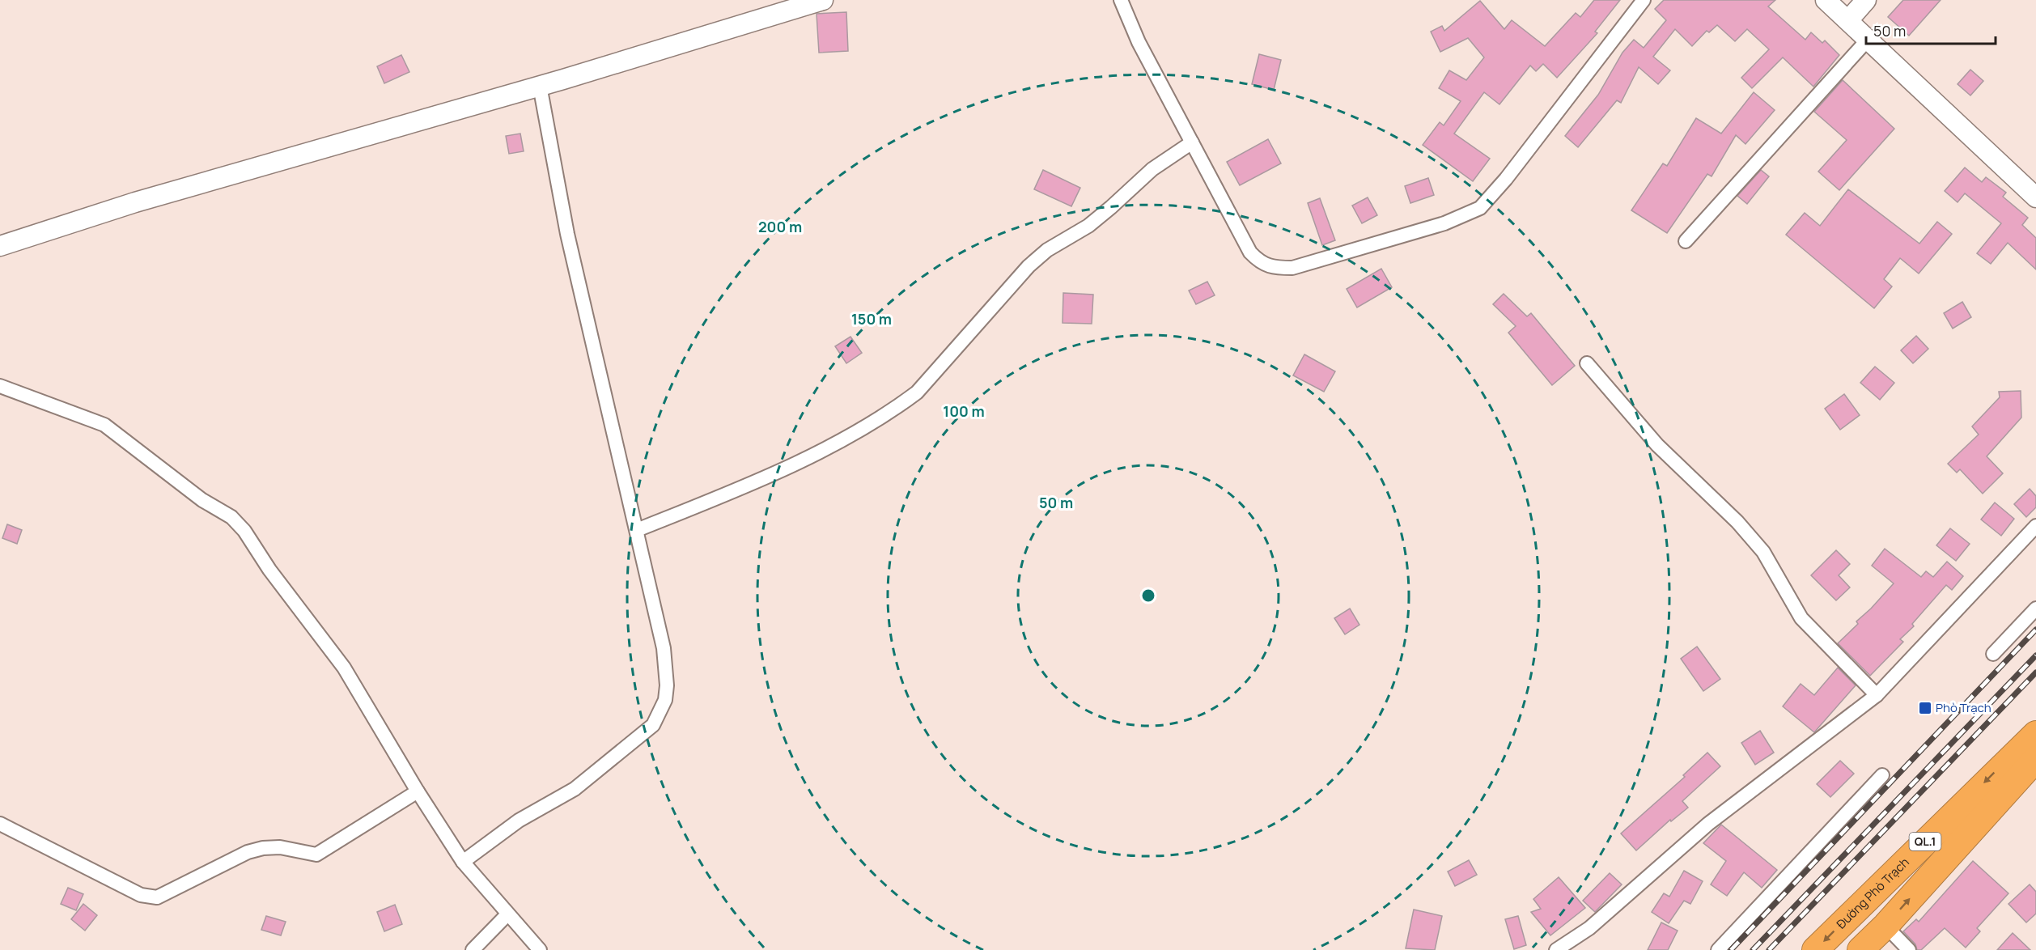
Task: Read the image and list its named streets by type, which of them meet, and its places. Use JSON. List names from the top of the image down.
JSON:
{
  "streets": {
    "highway": ["QL.1", "Đường Phò Trạch"]
  },
  "places": {
    "transit": ["Phò Trạch"]
  },
  "scale_bar": "50 m",
  "rings": [
    "200 m",
    "150 m",
    "100 m",
    "50 m"
  ]
}
